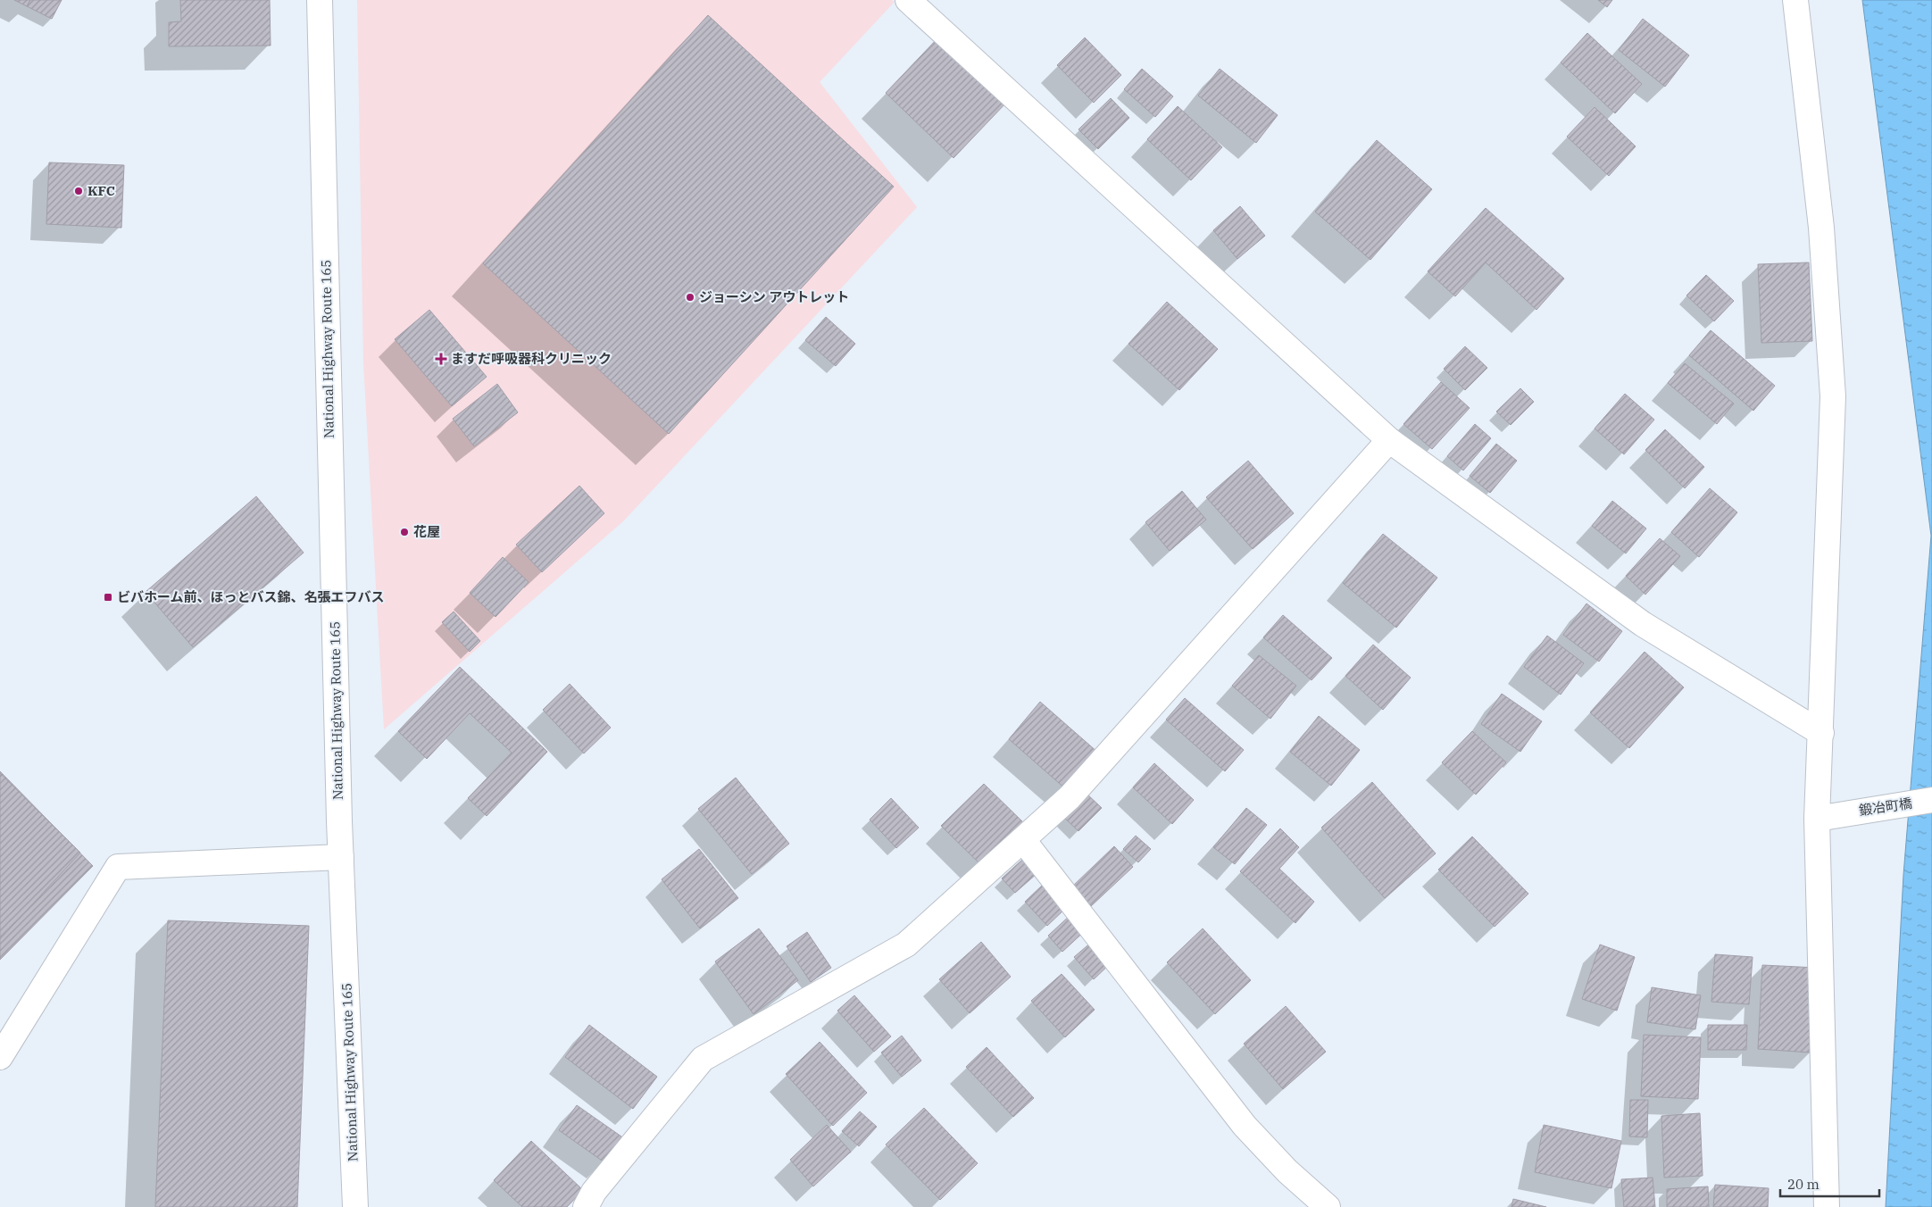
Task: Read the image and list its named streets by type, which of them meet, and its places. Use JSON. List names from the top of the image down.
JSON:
{
  "streets": {
    "main road": ["National Highway Route 165", "鍛冶町橋"]
  },
  "places": {
    "other": ["KFC", "ジョーシン アウトレット", "花屋"],
    "health": ["ますだ呼吸器科クリニック"],
    "transit": ["ビバホーム前、ほっとバス錦、名張エフバス"]
  },
  "scale_bar": "20 m"
}
